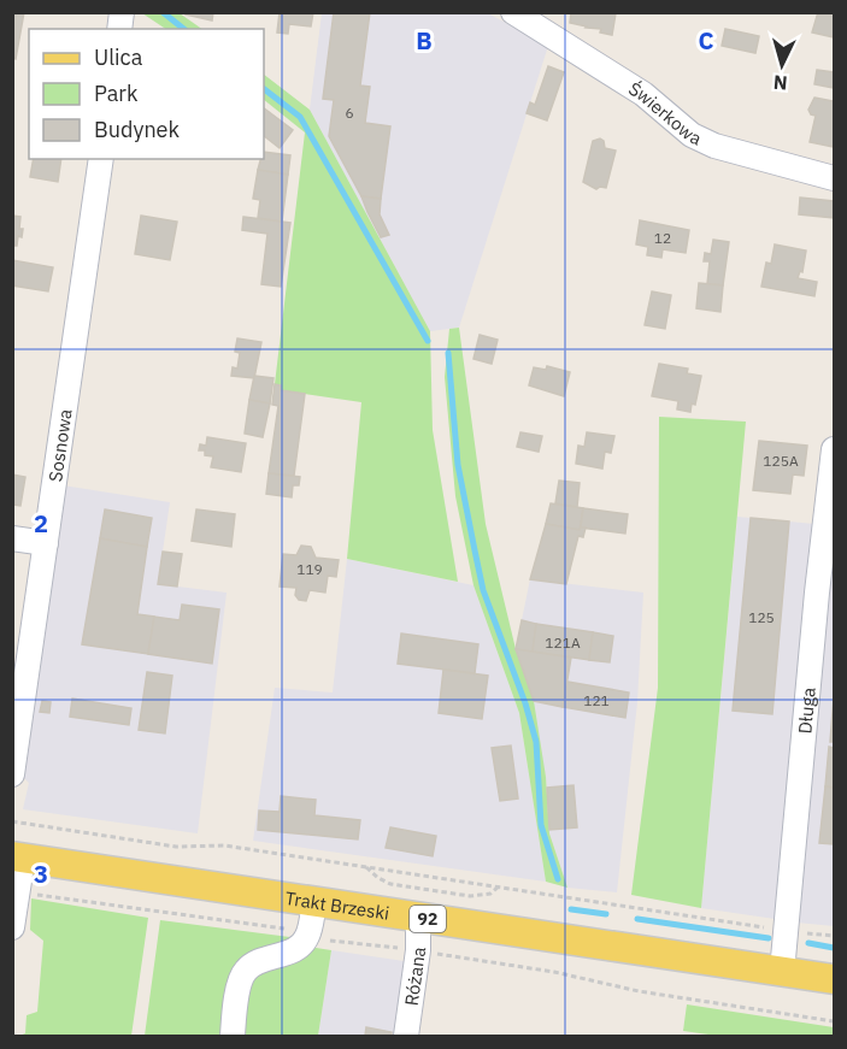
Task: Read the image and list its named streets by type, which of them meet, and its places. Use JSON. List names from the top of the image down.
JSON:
{
  "streets": {
    "main road": ["Trakt Brzeski", "92"],
    "street": [
      "Świerkowa",
      "Sosnowa",
      "Długa",
      "Różana"
    ]
  },
  "crossings": [
    ["Długa", "Trakt Brzeski"],
    ["Trakt Brzeski", "Różana"]
  ],
  "house_numbers": [
    "6",
    "12",
    "125A",
    "119",
    "125",
    "121A",
    "121"
  ],
  "legend": ["Ulica", "Park", "Budynek"],
  "north": "bottom",
  "grid": {
    "columns": ["B", "C"],
    "rows": ["2", "3"]
  }
}
